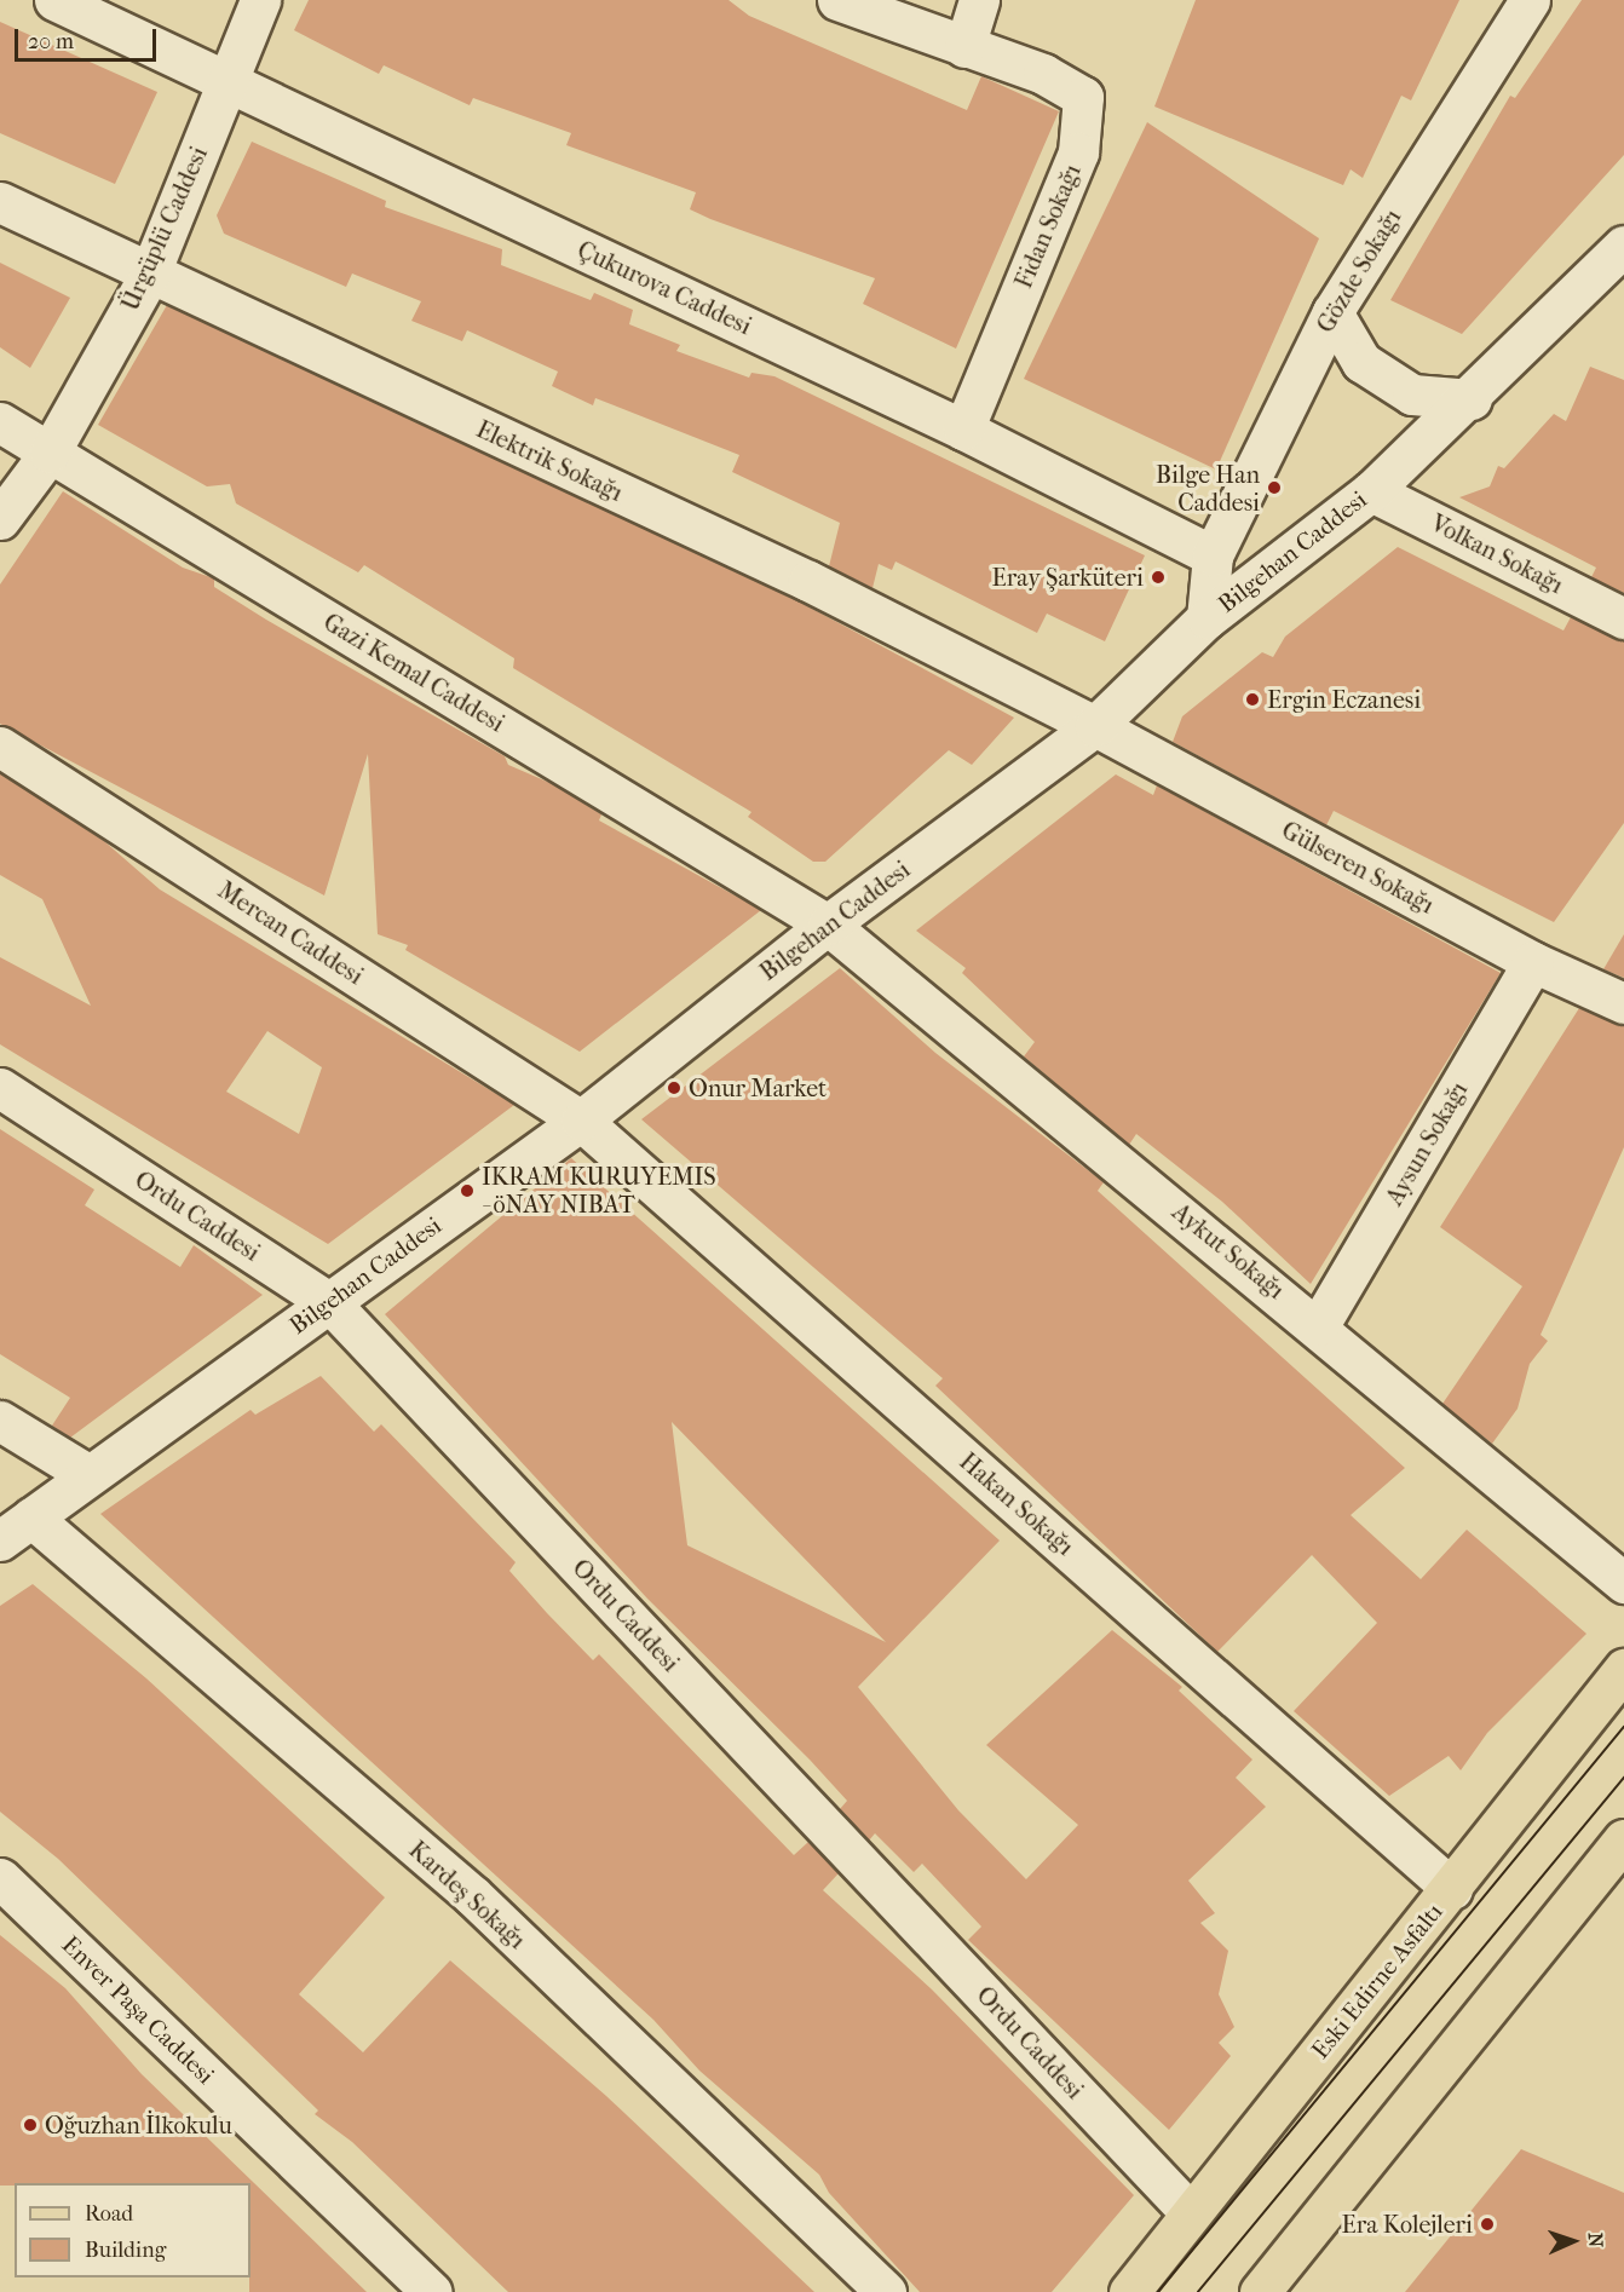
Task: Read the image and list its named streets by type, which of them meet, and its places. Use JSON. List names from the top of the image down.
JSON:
{
  "streets": {
    "main road": ["Eski Edirne Asfaltı"],
    "street": [
      "Fidan Sokağı",
      "Ürgüplü Caddesi",
      "Gözde Sokağı",
      "Çukurova Caddesi",
      "Elektrik Sokağı",
      "Bilgehan Caddesi",
      "Volkan Sokağı",
      "Gazi Kemal Caddesi",
      "Gülseren Sokağı",
      "Mercan Caddesi",
      "Aysun Sokağı",
      "Ordu Caddesi",
      "Aykut Sokağı",
      "Hakan Sokağı",
      "Kardeş Sokağı",
      "Enver Paşa Caddesi"
    ]
  },
  "crossings": [
    ["Fidan Sokağı", "Çukurova Caddesi"],
    ["Ürgüplü Caddesi", "Çukurova Caddesi"],
    ["Ürgüplü Caddesi", "Elektrik Sokağı"],
    ["Ürgüplü Caddesi", "Gazi Kemal Caddesi"],
    ["Gözde Sokağı", "Çukurova Caddesi"],
    ["Elektrik Sokağı", "Bilgehan Caddesi"],
    ["Elektrik Sokağı", "Gülseren Sokağı"],
    ["Bilgehan Caddesi", "Volkan Sokağı"],
    ["Bilgehan Caddesi", "Gazi Kemal Caddesi"],
    ["Bilgehan Caddesi", "Gülseren Sokağı"],
    ["Bilgehan Caddesi", "Mercan Caddesi"],
    ["Bilgehan Caddesi", "Ordu Caddesi"],
    ["Bilgehan Caddesi", "Aykut Sokağı"],
    ["Bilgehan Caddesi", "Hakan Sokağı"],
    ["Bilgehan Caddesi", "Kardeş Sokağı"],
    ["Gazi Kemal Caddesi", "Aykut Sokağı"],
    ["Gülseren Sokağı", "Aysun Sokağı"],
    ["Mercan Caddesi", "Hakan Sokağı"],
    ["Aysun Sokağı", "Aykut Sokağı"],
    ["Ordu Caddesi", "Eski Edirne Asfaltı"],
    ["Hakan Sokağı", "Eski Edirne Asfaltı"]
  ],
  "places": [
    "Bilge Han Caddesi",
    "Eray Şarküteri",
    "Ergin Eczanesi",
    "Onur Market",
    "IKRAM KURUYEMIS - öNAY NIBAT",
    "Oğuzhan İlkokulu",
    "Era Kolejleri"
  ],
  "legend": ["Road", "Building"],
  "scale_bar": "20 m",
  "north": "right"
}
